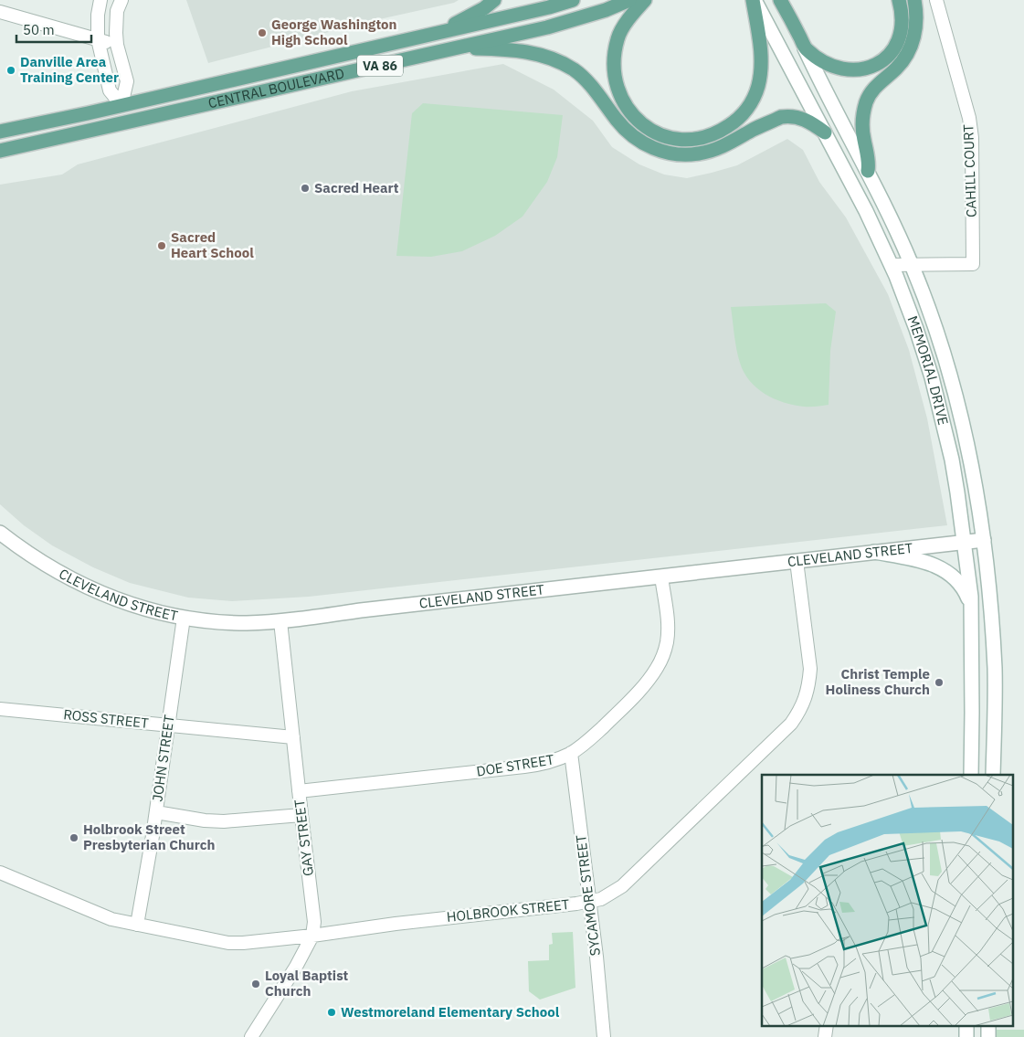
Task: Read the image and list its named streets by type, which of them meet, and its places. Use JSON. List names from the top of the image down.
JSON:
{
  "streets": {
    "main road": [
      "VA 86",
      "CENTRAL BOULEVARD",
      "MEMORIAL DRIVE",
      "CLEVELAND STREET"
    ],
    "street": [
      "CAHILL COURT",
      "ROSS STREET",
      "JOHN STREET",
      "DOE STREET",
      "GAY STREET",
      "SYCAMORE STREET",
      "HOLBROOK STREET"
    ]
  },
  "crossings": [
    ["CAHILL COURT", "MEMORIAL DRIVE"],
    ["MEMORIAL DRIVE", "CLEVELAND STREET"],
    ["CLEVELAND STREET", "JOHN STREET"],
    ["CLEVELAND STREET", "DOE STREET"],
    ["CLEVELAND STREET", "GAY STREET"],
    ["CLEVELAND STREET", "HOLBROOK STREET"],
    ["ROSS STREET", "JOHN STREET"],
    ["ROSS STREET", "GAY STREET"],
    ["JOHN STREET", "HOLBROOK STREET"],
    ["DOE STREET", "GAY STREET"],
    ["DOE STREET", "SYCAMORE STREET"],
    ["GAY STREET", "HOLBROOK STREET"],
    ["SYCAMORE STREET", "HOLBROOK STREET"]
  ],
  "places": [
    "George Washington High School",
    "Danville Area Training Center",
    "Sacred Heart",
    "Sacred Heart School",
    "Christ Temple Holiness Church",
    "Holbrook Street Presbyterian Church",
    "Loyal Baptist Church",
    "Westmoreland Elementary School"
  ],
  "scale_bar": "50 m"
}
